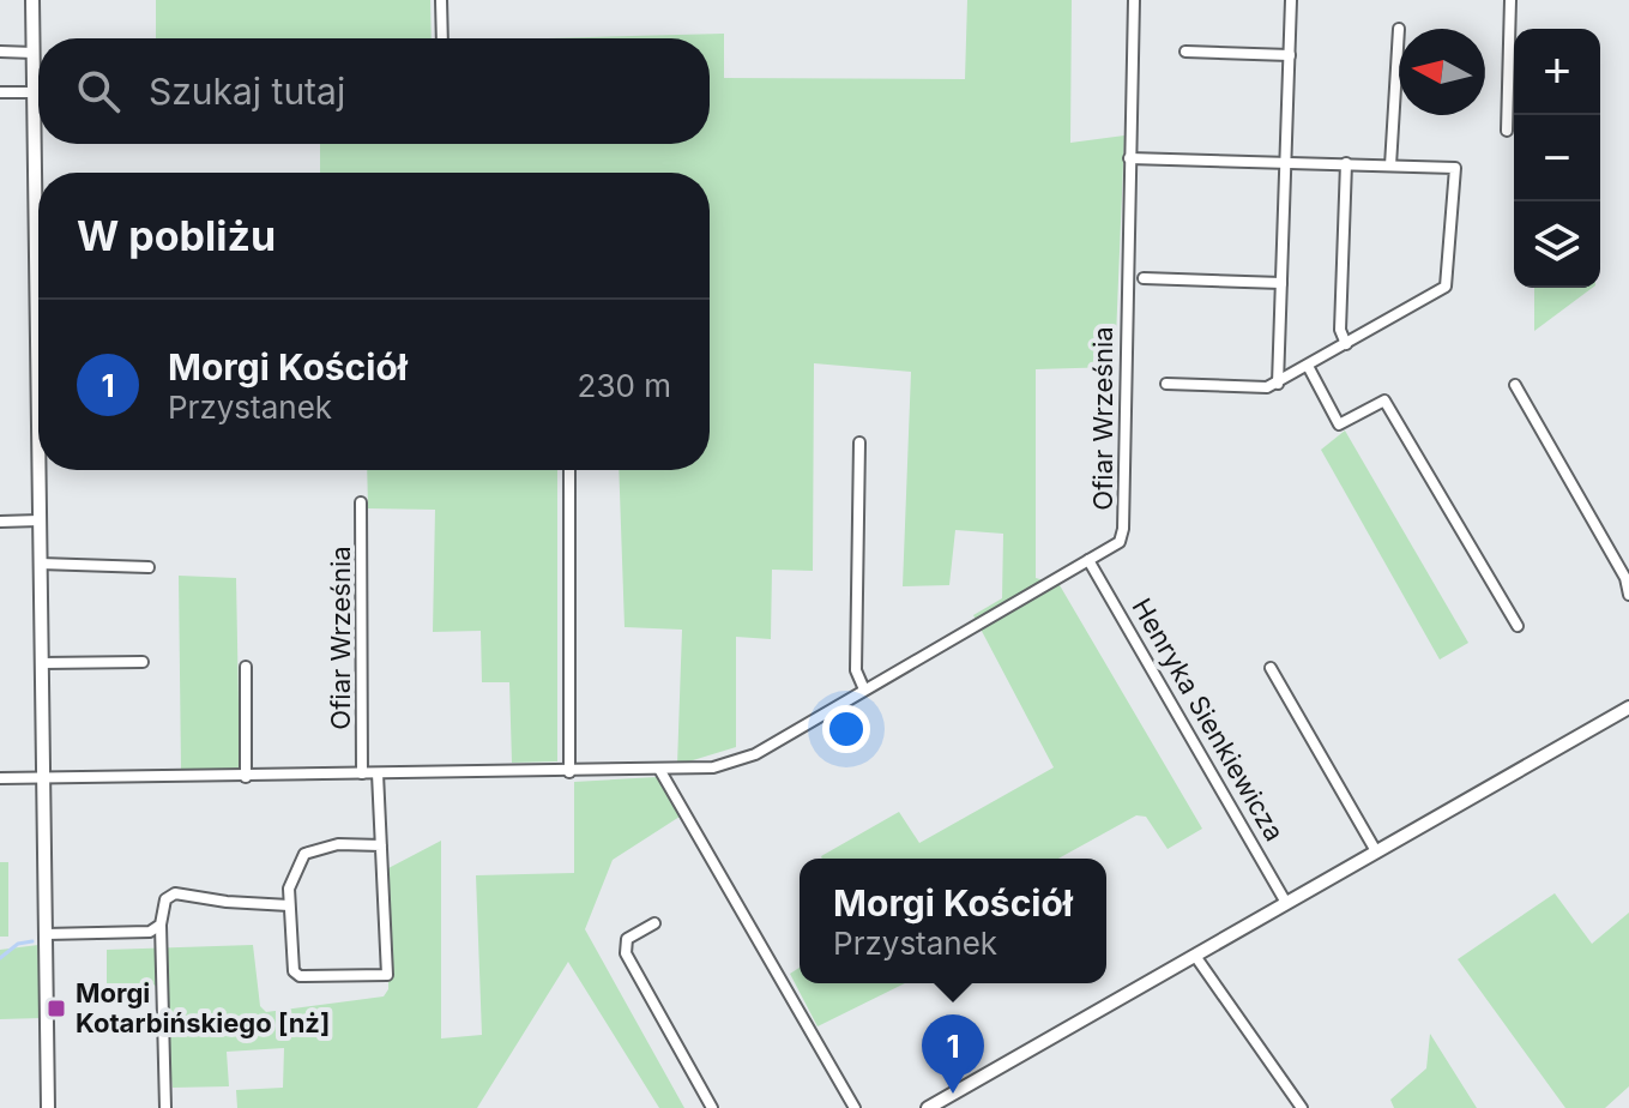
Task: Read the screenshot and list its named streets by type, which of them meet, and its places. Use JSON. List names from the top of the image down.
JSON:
{
  "streets": {
    "street": ["Ofiar Września", "Henryka Sienkiewicza"]
  },
  "crossings": [
    ["Ofiar Września", "Henryka Sienkiewicza"]
  ],
  "places": {
    "transit": ["Morgi Kotarbińskiego [nż]"]
  },
  "north": "left",
  "page": {
    "map_buttons": ["+", "−"],
    "search": "Szukaj tutaj",
    "heading": "W pobliżu",
    "list": [
      {
        "mark": "1",
        "name": "Morgi Kościół",
        "note": "Przystanek",
        "value": "230 m"
      }
    ],
    "popup": ["Morgi Kościół", "Przystanek"],
    "pins": "1"
  }
}
